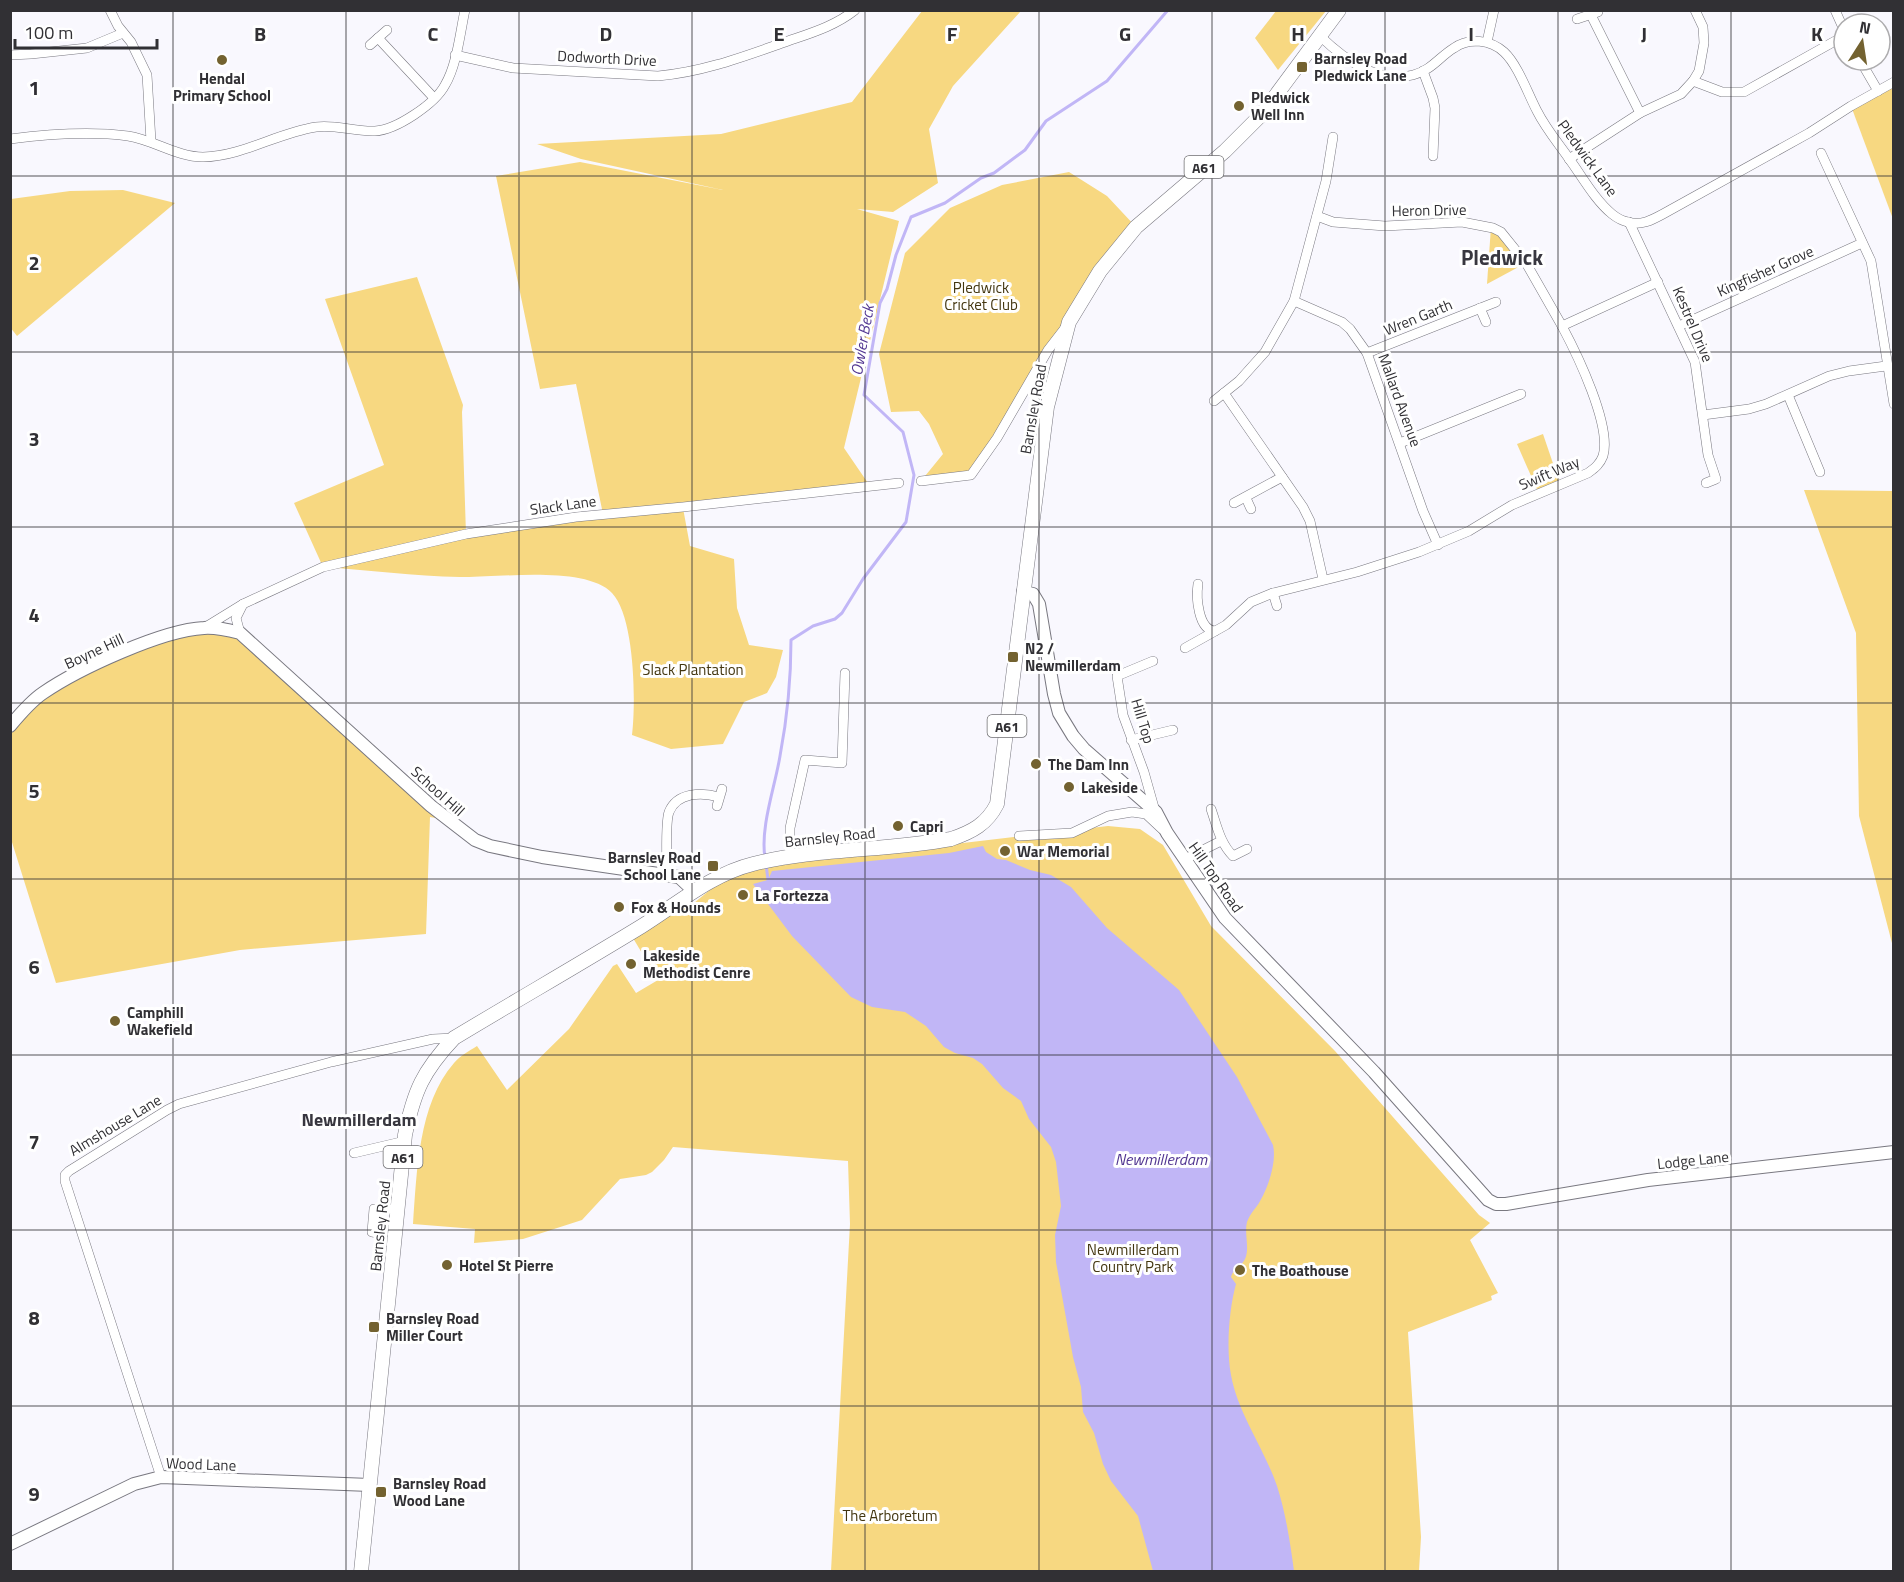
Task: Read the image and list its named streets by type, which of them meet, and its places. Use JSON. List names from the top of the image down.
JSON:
{
  "streets": {
    "main road": ["A61", "Barnsley Road"],
    "street": [
      "Dodworth Drive",
      "Pledwick Lane",
      "Heron Drive",
      "Kingfisher Grove",
      "Wren Garth",
      "Kestrel Drive",
      "Mallard Avenue",
      "Swift Way",
      "Slack Lane",
      "Boyne Hill",
      "Hill Top",
      "School Hill",
      "Hill Top Road",
      "Almshouse Lane",
      "Lodge Lane",
      "Wood Lane"
    ]
  },
  "crossings": [
    ["Pledwick Lane", "Kestrel Drive"],
    ["Heron Drive", "Swift Way"],
    ["Kingfisher Grove", "Kestrel Drive"],
    ["Wren Garth", "Mallard Avenue"],
    ["Mallard Avenue", "Swift Way"],
    ["Barnsley Road", "School Hill"],
    ["Barnsley Road", "Hill Top Road"],
    ["Barnsley Road", "Almshouse Lane"],
    ["Barnsley Road", "Wood Lane"],
    ["Slack Lane", "Boyne Hill"],
    ["Hill Top", "Hill Top Road"],
    ["Hill Top Road", "Lodge Lane"],
    ["Almshouse Lane", "Wood Lane"]
  ],
  "districts": ["Pledwick", "Newmillerdam"],
  "water": ["Owler Beck", "Newmillerdam"],
  "parks": [
    "Pledwick Cricket Club",
    "Slack Plantation",
    "Newmillerdam Country Park",
    "The Arboretum"
  ],
  "places": {
    "other": [
      "Hendal Primary School",
      "Pledwick Well Inn",
      "The Dam Inn",
      "Lakeside",
      "Capri",
      "War Memorial",
      "La Fortezza",
      "Fox & Hounds",
      "Lakeside Methodist Cenre",
      "Camphill Wakefield",
      "Hotel St Pierre",
      "The Boathouse"
    ],
    "transit": [
      "Barnsley Road Pledwick Lane",
      "N2 / Newmillerdam",
      "Barnsley Road School Lane",
      "Barnsley Road Miller Court",
      "Barnsley Road Wood Lane"
    ]
  },
  "scale_bar": "100 m",
  "north": "top",
  "grid": {
    "columns": [
      "B",
      "C",
      "D",
      "E",
      "F",
      "G",
      "H",
      "I",
      "J",
      "K"
    ],
    "rows": [
      "1",
      "2",
      "3",
      "4",
      "5",
      "6",
      "7",
      "8",
      "9"
    ]
  }
}
